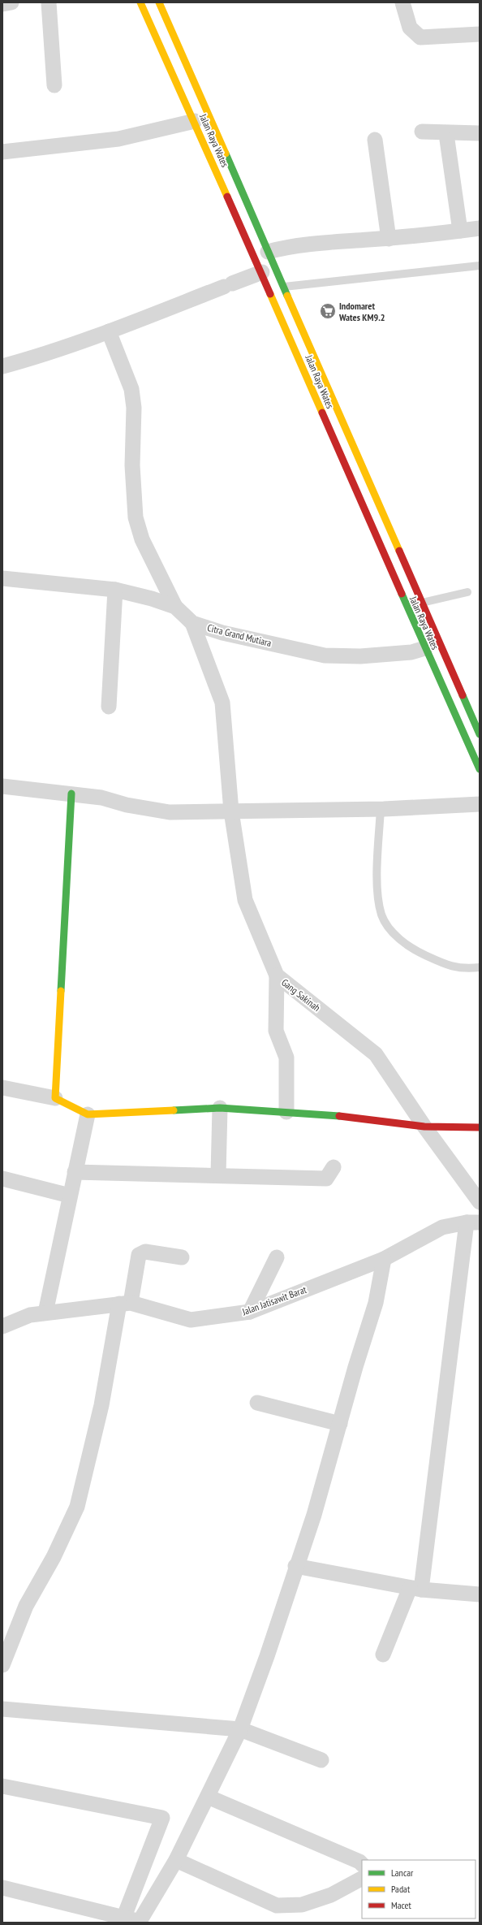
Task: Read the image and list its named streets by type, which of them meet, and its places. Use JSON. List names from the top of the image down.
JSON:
{
  "streets": {
    "main road": ["Jalan Raya Wates"],
    "street": ["Citra Grand Mutiara", "Gang Sakinah", "Jalan Jatisawit Barat"]
  },
  "crossings": [
    ["Jalan Raya Wates", "Citra Grand Mutiara"],
    ["Citra Grand Mutiara", "Gang Sakinah"]
  ],
  "places": {
    "supermarket": ["Indomaret Wates KM9.2"]
  },
  "legend": ["Lancar", "Padat", "Macet"]
}
